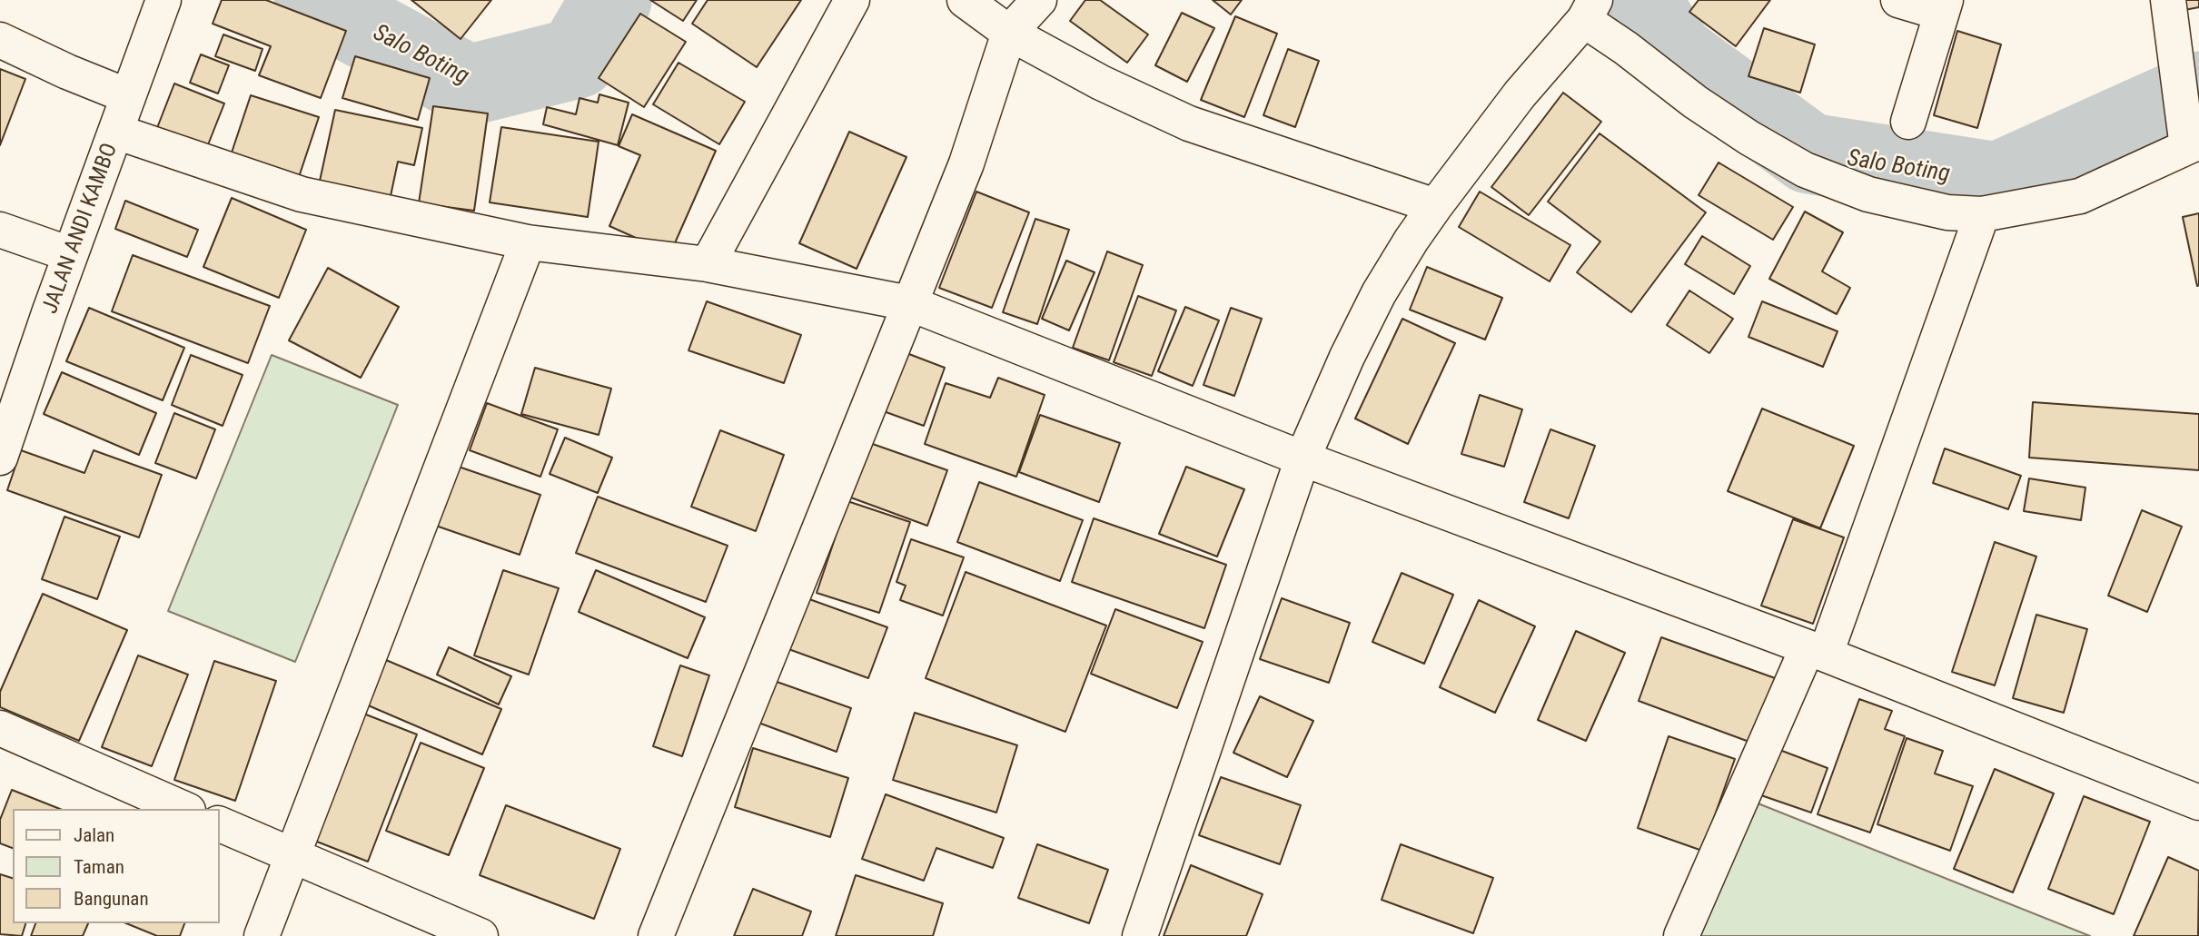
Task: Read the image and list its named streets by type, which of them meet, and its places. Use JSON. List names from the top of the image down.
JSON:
{
  "streets": {
    "street": ["JALAN ANDI KAMBO"]
  },
  "water": ["Salo Boting"],
  "legend": ["Jalan", "Taman", "Bangunan"]
}
